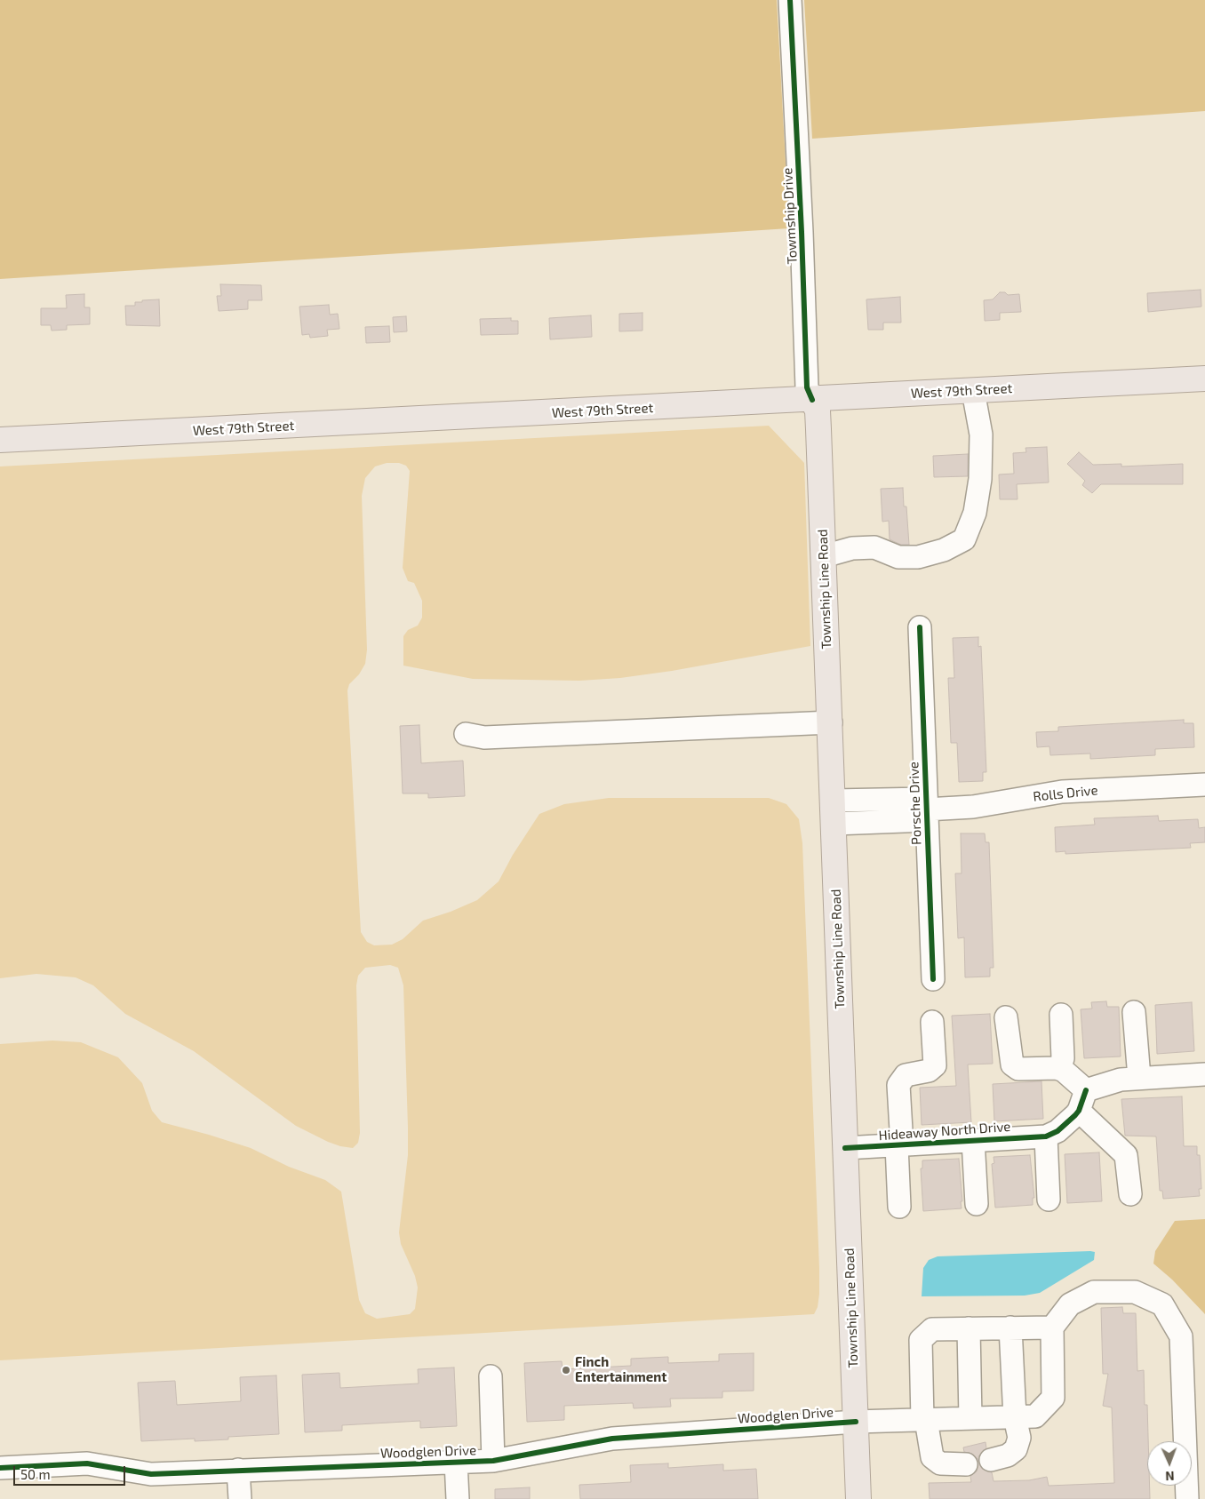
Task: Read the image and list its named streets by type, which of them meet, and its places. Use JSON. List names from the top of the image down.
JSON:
{
  "streets": {
    "main road": ["West 79th Street", "Township Line Road"],
    "street": [
      "Towmship Drive",
      "Rolls Drive",
      "Porsche Drive",
      "Hideaway North Drive",
      "Woodglen Drive"
    ]
  },
  "crossings": [
    ["Towmship Drive", "West 79th Street"],
    ["Towmship Drive", "Township Line Road"],
    ["West 79th Street", "Township Line Road"],
    ["Township Line Road", "Rolls Drive"],
    ["Township Line Road", "Hideaway North Drive"],
    ["Township Line Road", "Woodglen Drive"],
    ["Rolls Drive", "Porsche Drive"]
  ],
  "places": ["Finch Entertainment"],
  "scale_bar": "50 m",
  "north": "bottom"
}
